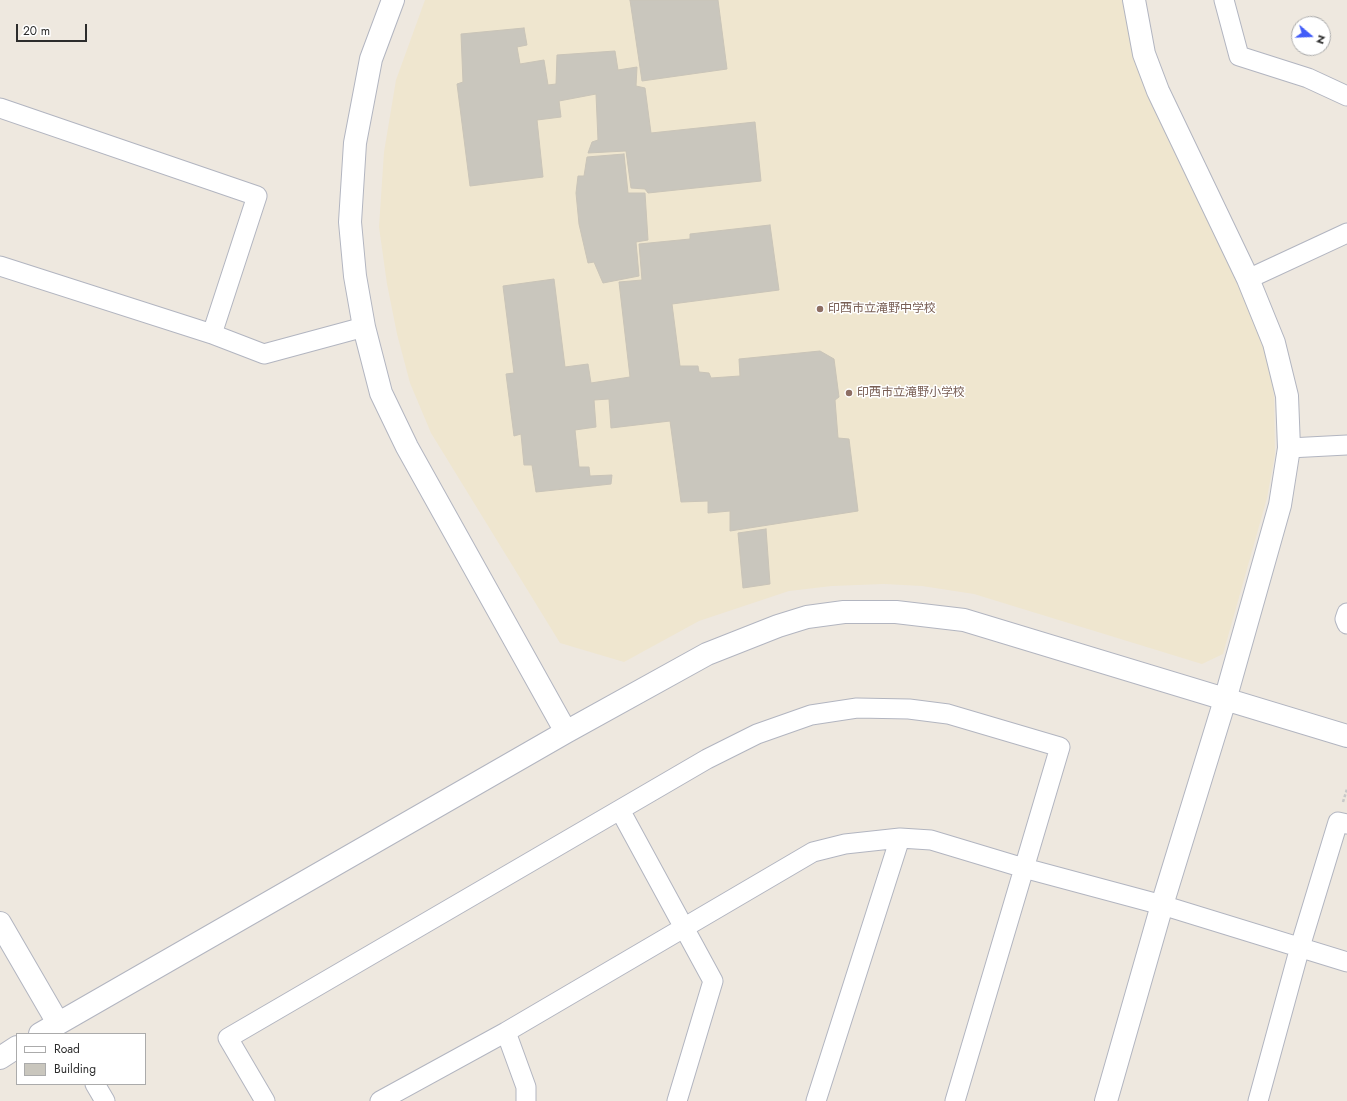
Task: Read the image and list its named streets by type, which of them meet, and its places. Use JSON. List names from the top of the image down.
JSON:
{
  "places": ["印西市立滝野中学校", "印西市立滝野小学校"],
  "legend": ["Road", "Building"],
  "scale_bar": "20 m",
  "north": "right"
}
